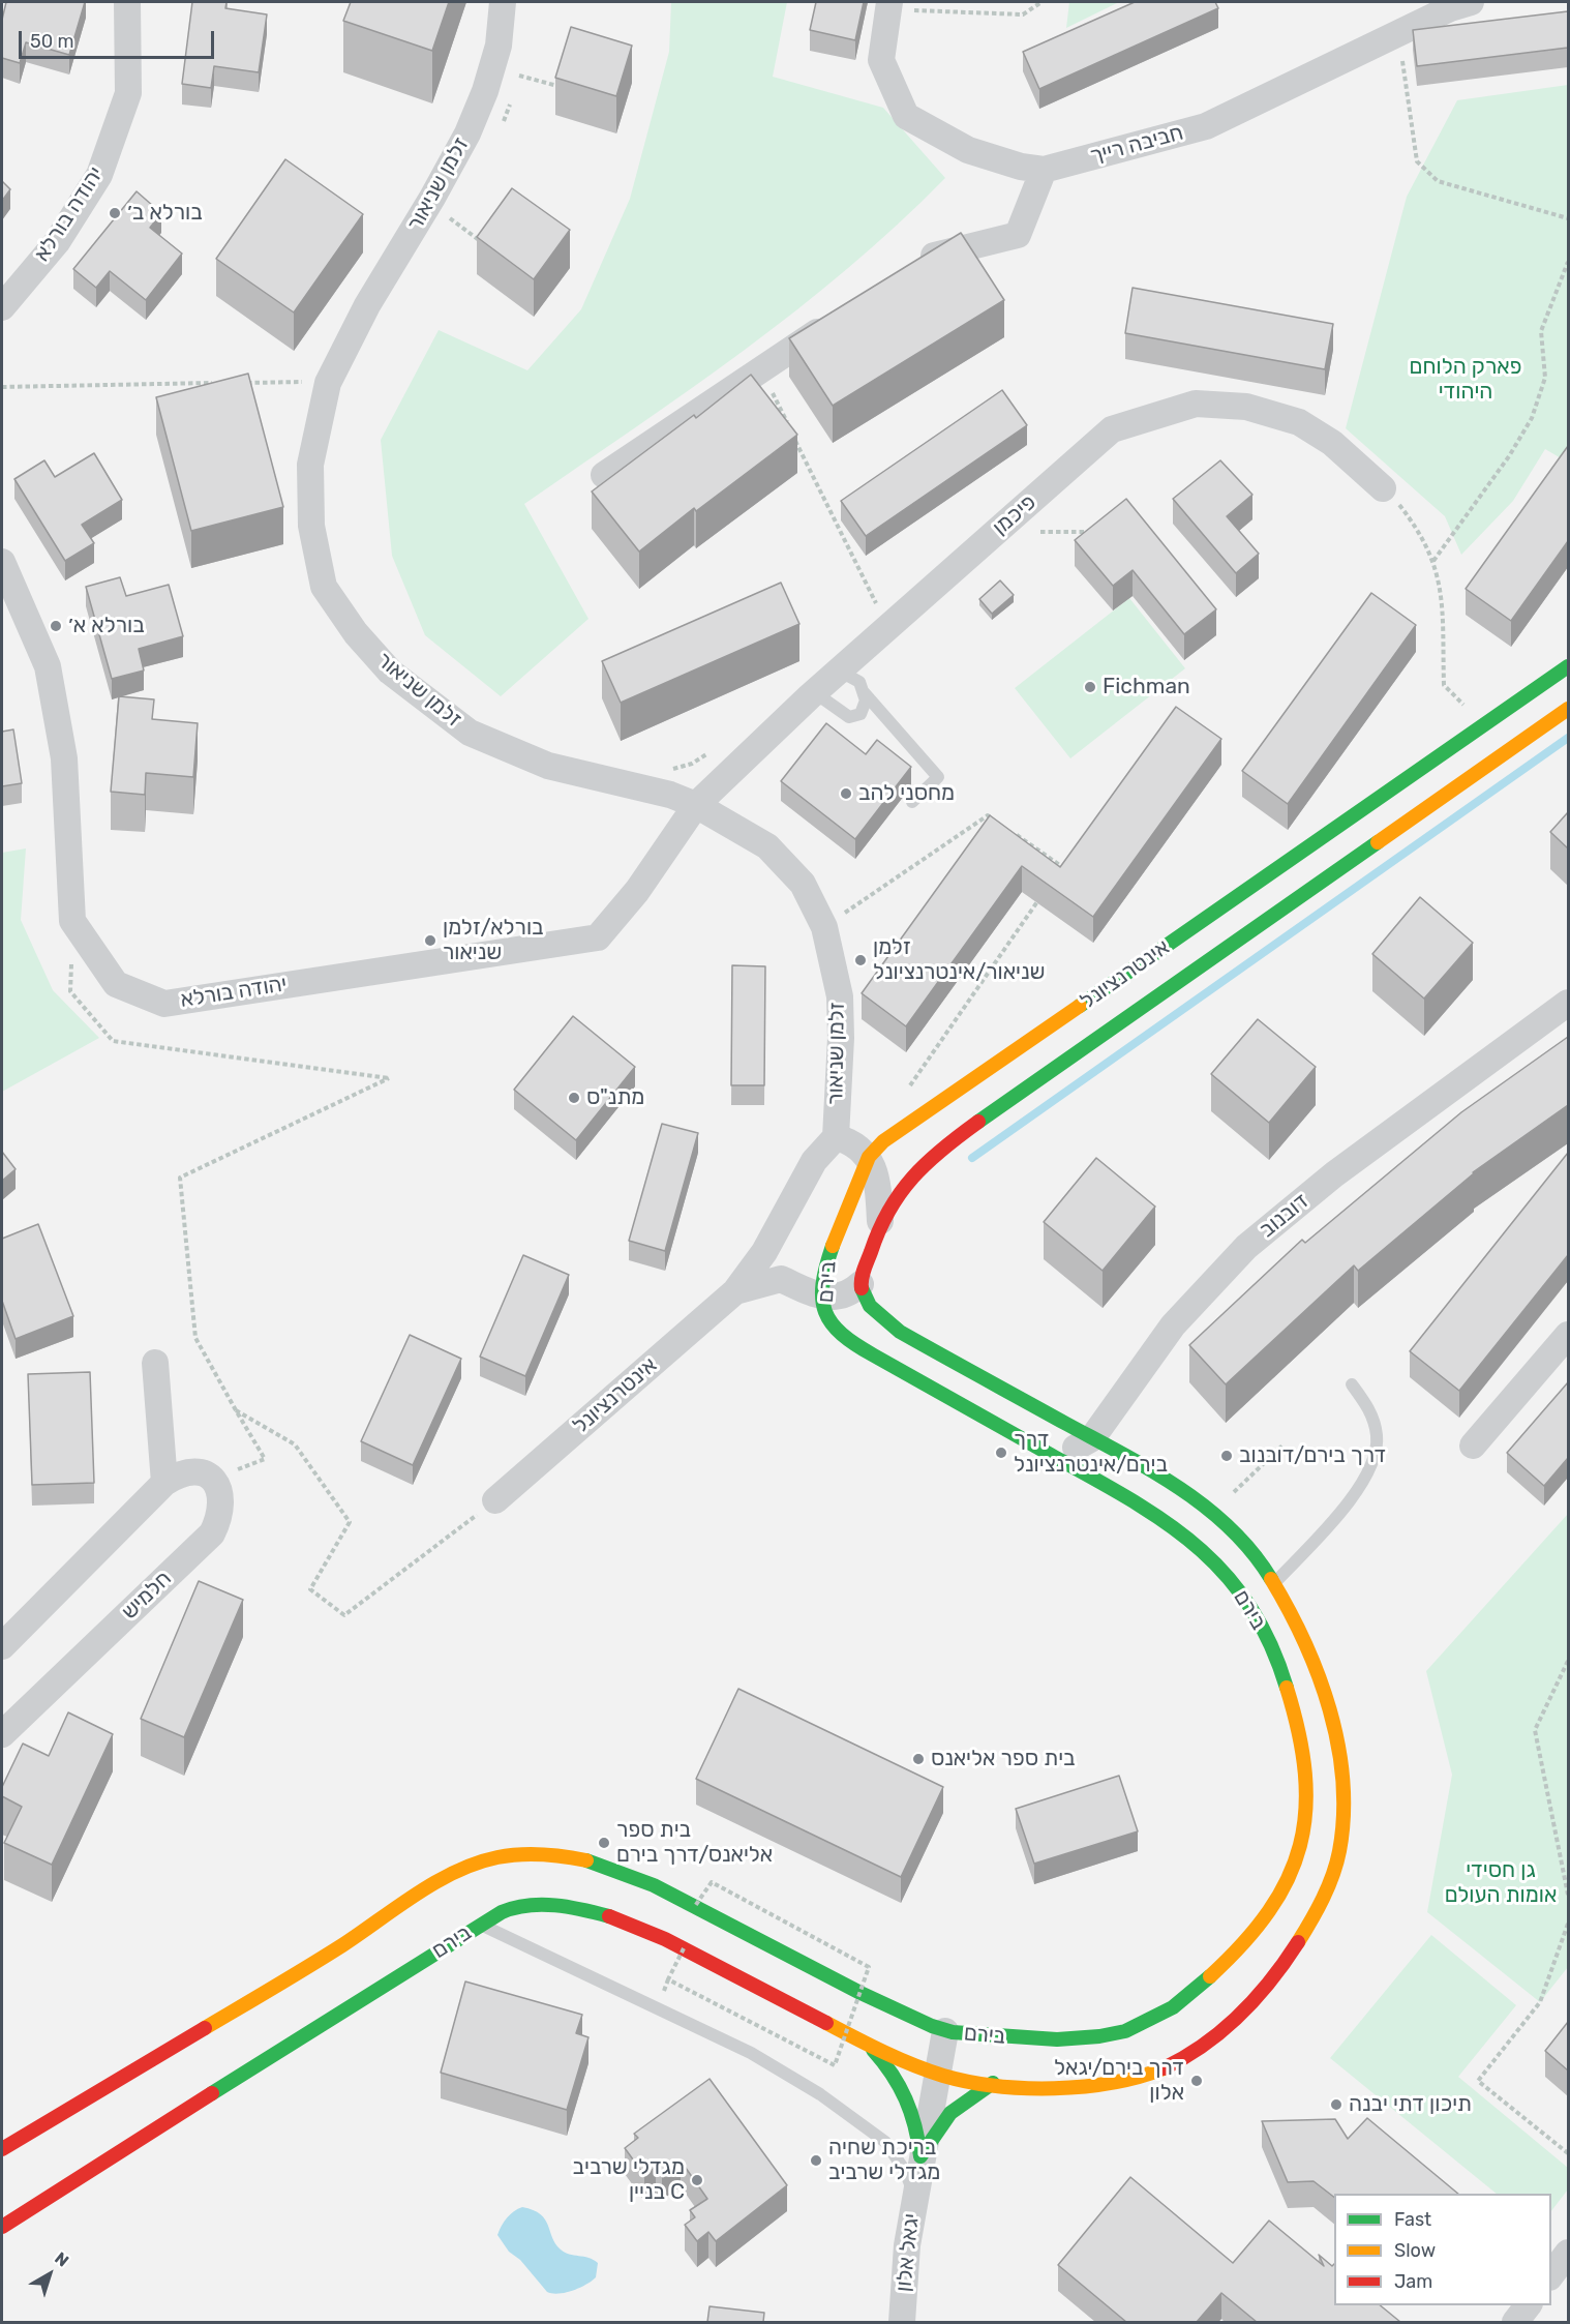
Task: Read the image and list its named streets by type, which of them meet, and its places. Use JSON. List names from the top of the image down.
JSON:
{
  "streets": {
    "street": [
      "חביבה רייך",
      "זלמן שניאור",
      "יהודה בורלא",
      "פיכמן",
      "אינטרנציונל",
      "דובנוב",
      "בירם",
      "חלמיש",
      "יגאל אלון"
    ]
  },
  "crossings": [
    ["זלמן שניאור", "יהודה בורלא"],
    ["זלמן שניאור", "פיכמן"],
    ["זלמן שניאור", "אינטרנציונל"],
    ["יהודה בורלא", "פיכמן"],
    ["אינטרנציונל", "בירם"],
    ["דובנוב", "בירם"],
    ["בירם", "יגאל אלון"]
  ],
  "parks": ["פארק הלוחם היהודי", "גן חסידי אומות העולם"],
  "places": [
    "בורלא ב׳",
    "בורלא א׳",
    "Fichman",
    "מחסני להב",
    "בורלא/זלמן שניאור",
    "זלמן שניאור/אינטרנציונל",
    "מתנ\"ס",
    "דרך בירם/אינטרנציונל",
    "דרך בירם/דובנוב",
    "בית ספר אליאנס",
    "בית ספר אליאנס/דרך בירם",
    "דרך בירם/יגאל אלון",
    "תיכון דתי יבנה",
    "בריכת שחיה מגדלי שרביב",
    "מגדלי שרביב בניין C"
  ],
  "legend": ["Fast", "Slow", "Jam"],
  "scale_bar": "50 m",
  "north": "top right"
}
